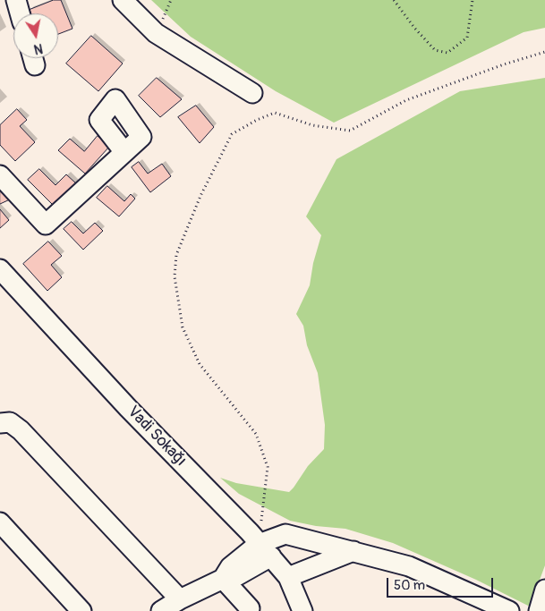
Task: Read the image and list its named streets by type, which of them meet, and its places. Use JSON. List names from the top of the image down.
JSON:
{
  "streets": {
    "street": ["Vadi Sokağı"]
  },
  "scale_bar": "50 m",
  "north": "bottom"
}
